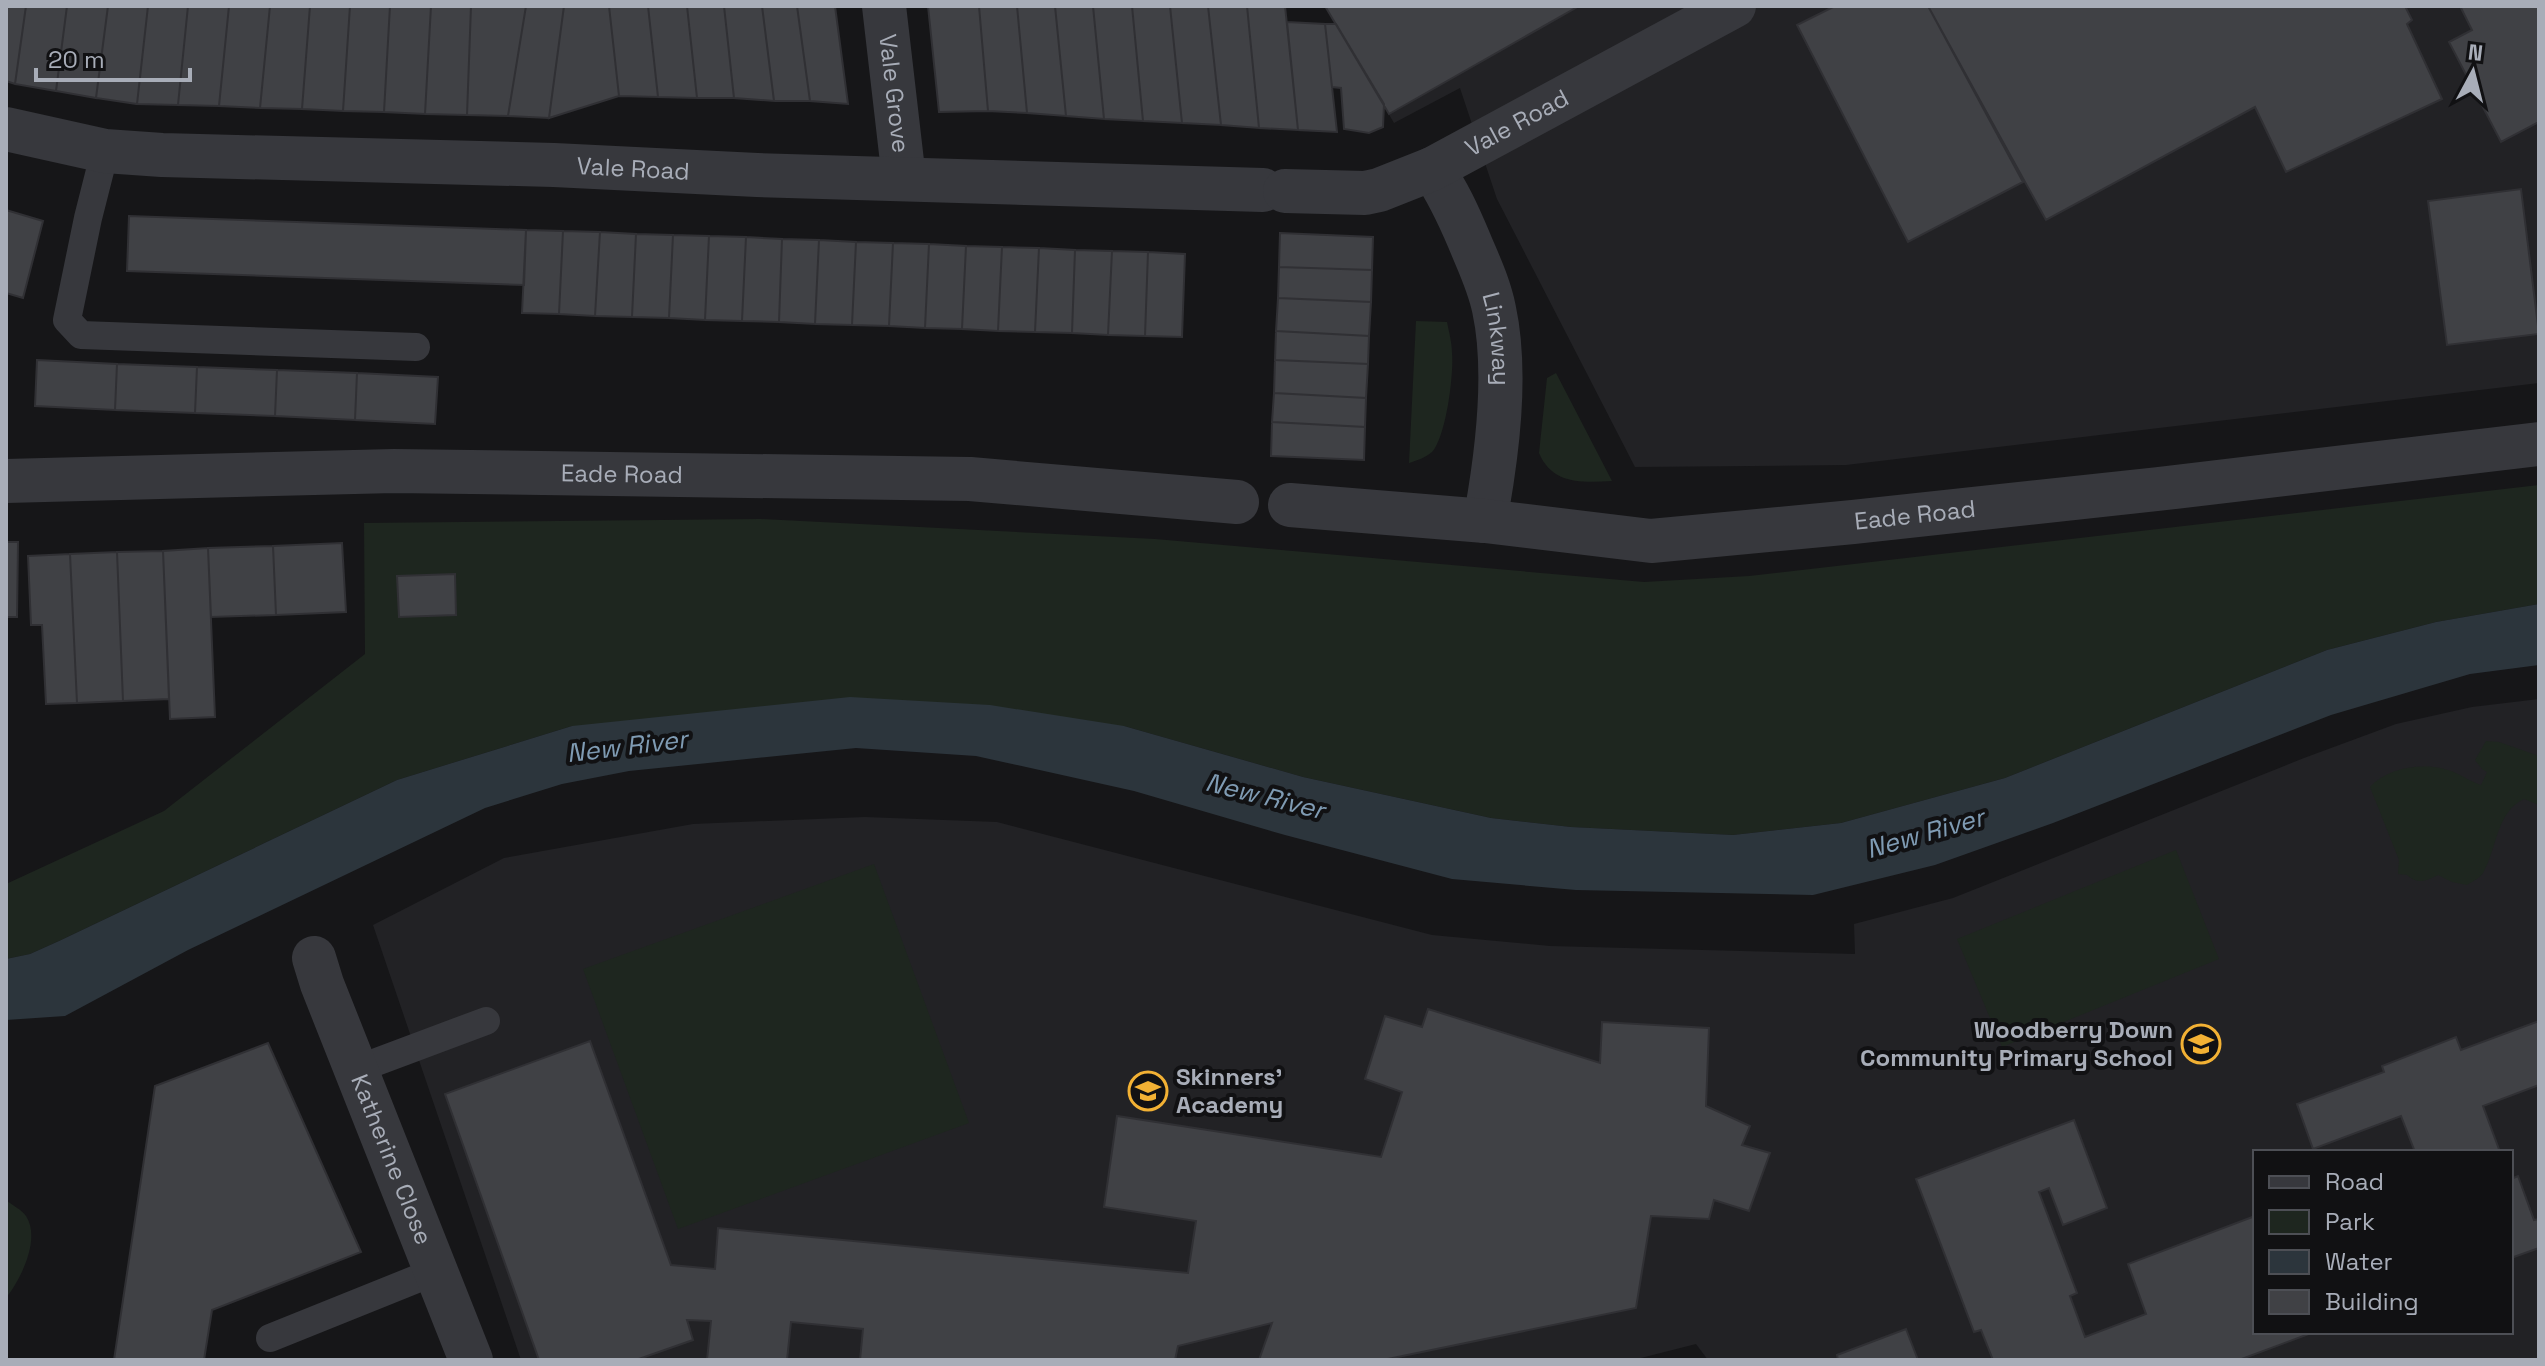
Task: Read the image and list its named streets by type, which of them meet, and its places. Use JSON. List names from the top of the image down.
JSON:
{
  "streets": {
    "street": [
      "Vale Grove",
      "Vale Road",
      "Linkway",
      "Eade Road",
      "Katherine Close"
    ]
  },
  "crossings": [
    ["Vale Grove", "Vale Road"],
    ["Vale Road", "Linkway"],
    ["Linkway", "Eade Road"]
  ],
  "water": ["New River"],
  "places": {
    "school or university": ["Woodberry Down Community Primary School", "Skinners' Academy"]
  },
  "legend": [
    "Road",
    "Park",
    "Water",
    "Building"
  ],
  "scale_bar": "20 m",
  "north": "top"
}
